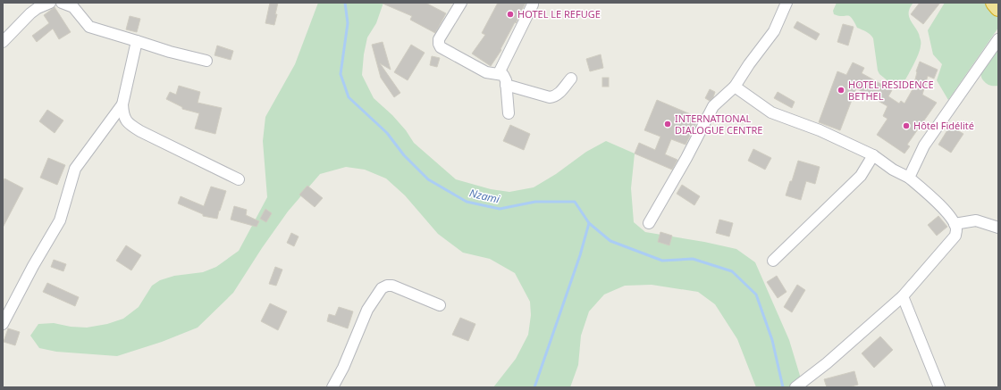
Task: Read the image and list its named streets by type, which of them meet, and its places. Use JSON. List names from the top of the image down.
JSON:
{
  "water": ["Nzami"],
  "places": [
    "HOTEL LE REFUGE",
    "HOTEL RESIDENCE BETHEL",
    "INTERNATIONAL DIALOGUE CENTRE",
    "Hôtel Fidélité"
  ]
}
